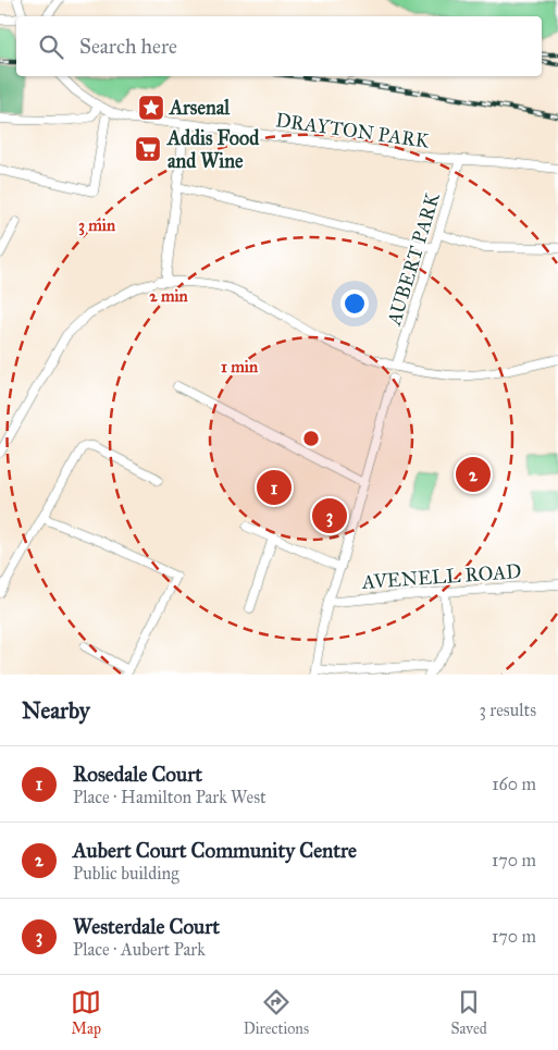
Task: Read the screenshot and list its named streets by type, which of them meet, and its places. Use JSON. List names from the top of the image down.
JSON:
{
  "streets": {
    "street": ["DRAYTON PARK", "AUBERT PARK", "AVENELL ROAD"]
  },
  "crossings": [
    ["DRAYTON PARK", "AUBERT PARK"]
  ],
  "places": {
    "place": ["Arsenal"],
    "supermarket": ["Addis Food and Wine"]
  },
  "page": {
    "search": "Search here",
    "pins": ["2", "1", "3"],
    "heading": ["Nearby", "3 results"],
    "list": [
      {
        "mark": "1",
        "name": "Rosedale Court",
        "note": "Place · Hamilton Park West",
        "value": "160 m"
      },
      {
        "mark": "2",
        "name": "Aubert Court Community Centre",
        "note": "Public building",
        "value": "170 m"
      },
      {
        "mark": "3",
        "name": "Westerdale Court",
        "note": "Place · Aubert Park",
        "value": "170 m"
      }
    ],
    "nav": ["Map", "Directions", "Saved"]
  },
  "rings": ["3 min", "2 min", "1 min"]
}
